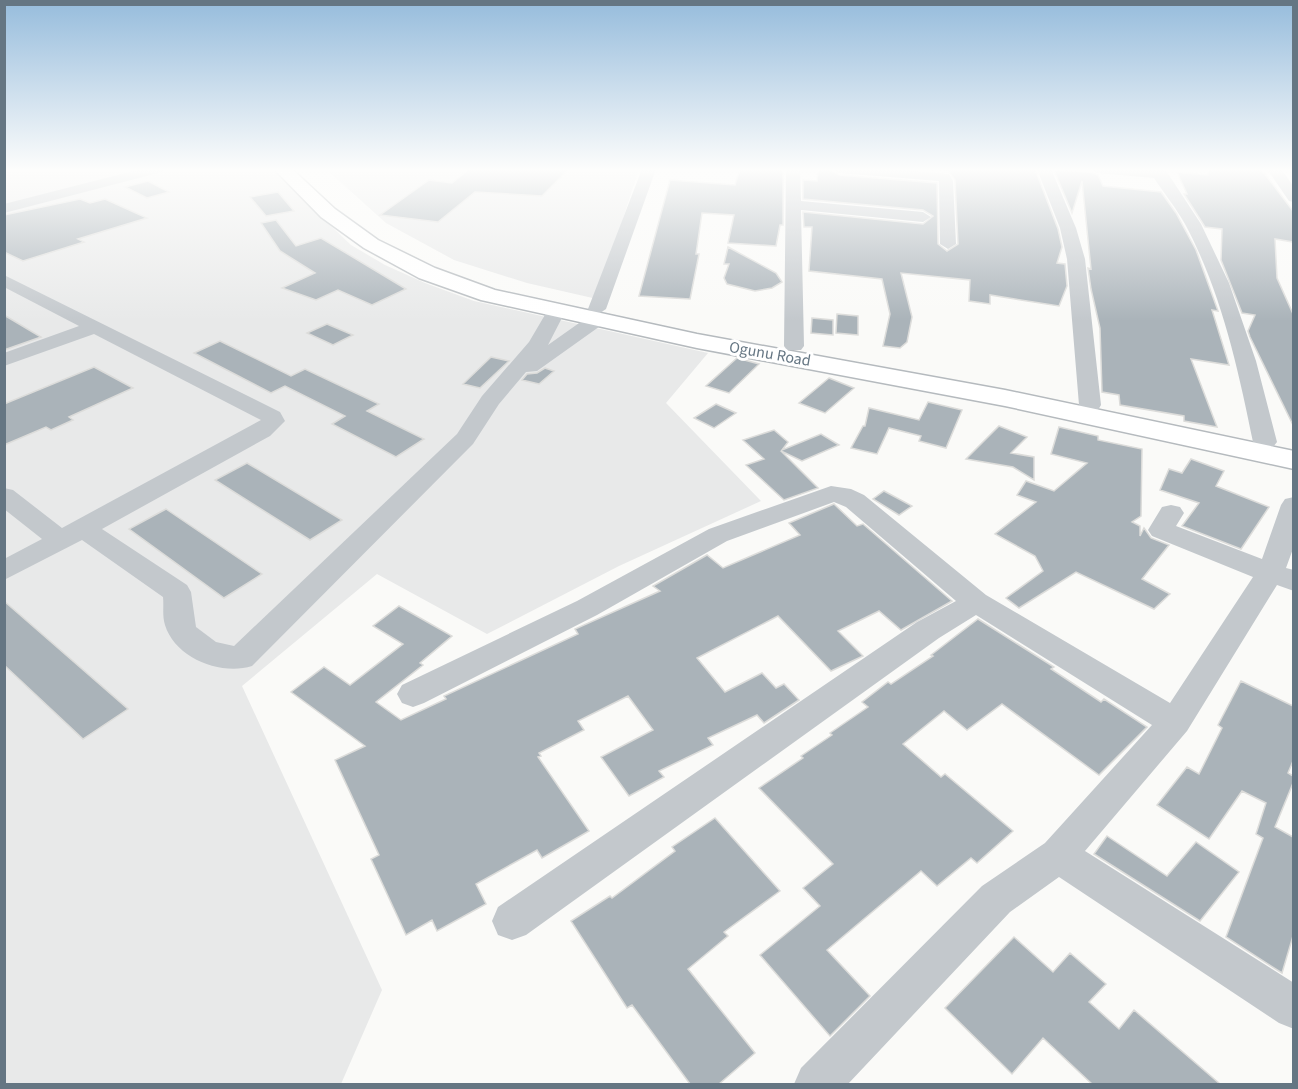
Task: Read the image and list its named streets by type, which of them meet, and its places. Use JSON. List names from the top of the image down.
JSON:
{
  "streets": {
    "main road": ["Ogunu Road"]
  }
}
